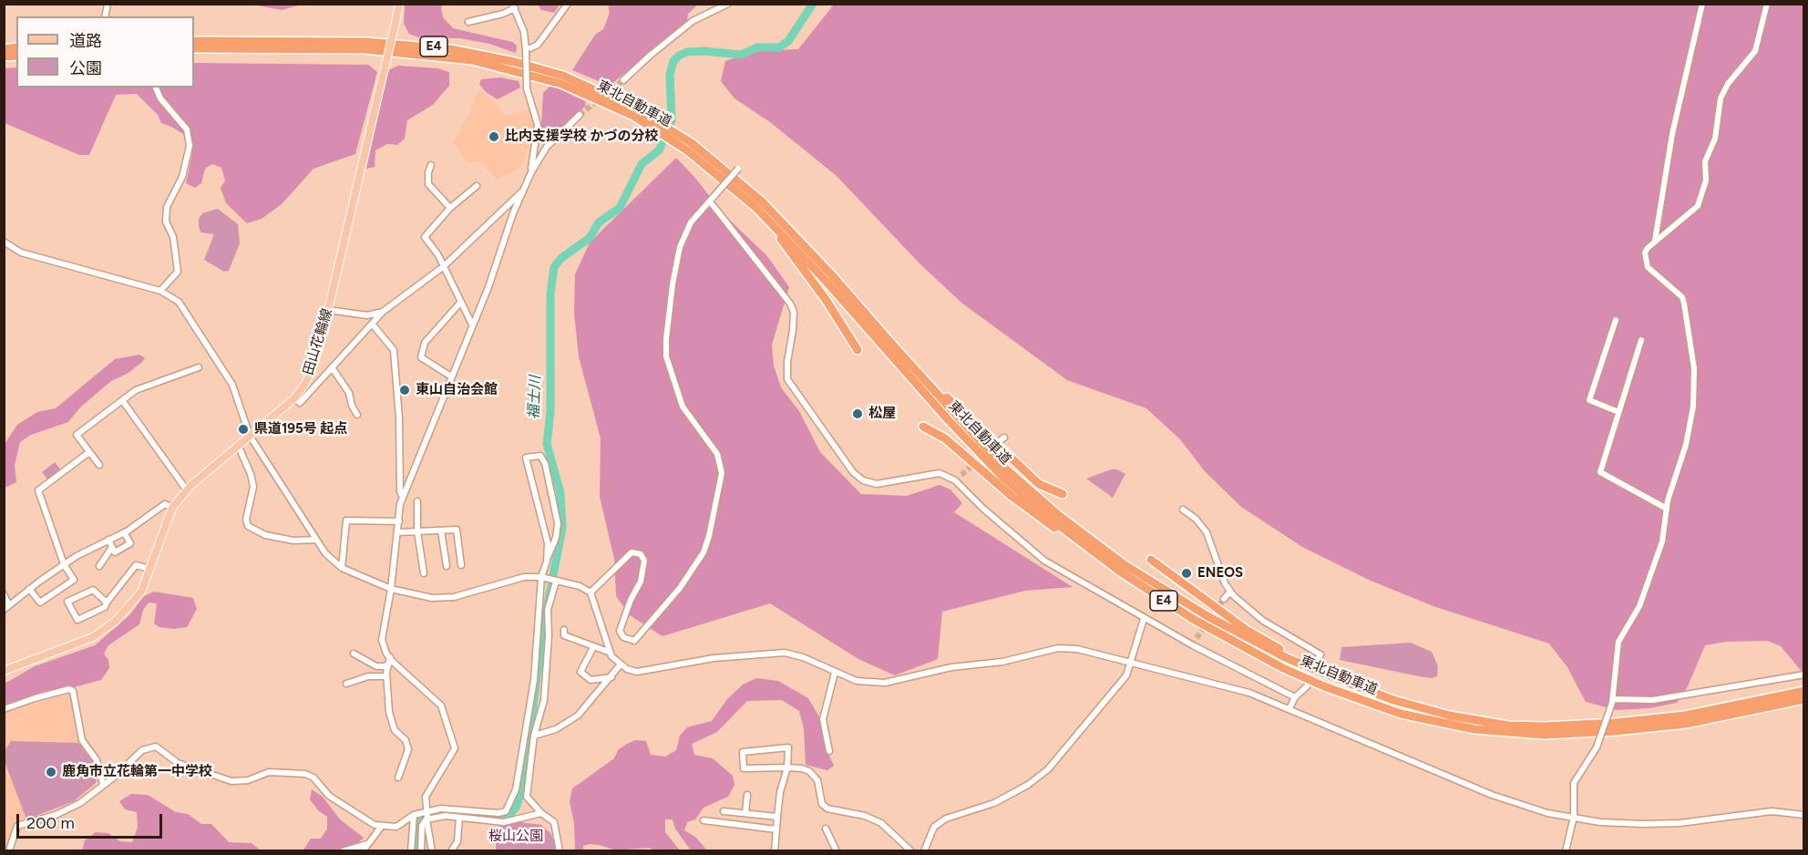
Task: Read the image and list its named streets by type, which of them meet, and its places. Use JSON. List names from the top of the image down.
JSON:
{
  "streets": {
    "highway": ["E4", "東北自動車道"],
    "main road": ["田山花輪線"]
  },
  "water": ["福士川"],
  "parks": ["桜山公園"],
  "places": [
    "比内支援学校 かづの分校",
    "東山自治会館",
    "松屋",
    "県道195号 起点",
    "ENEOS",
    "鹿角市立花輪第一中学校"
  ],
  "legend": ["道路", "公園"],
  "scale_bar": "200 m"
}
